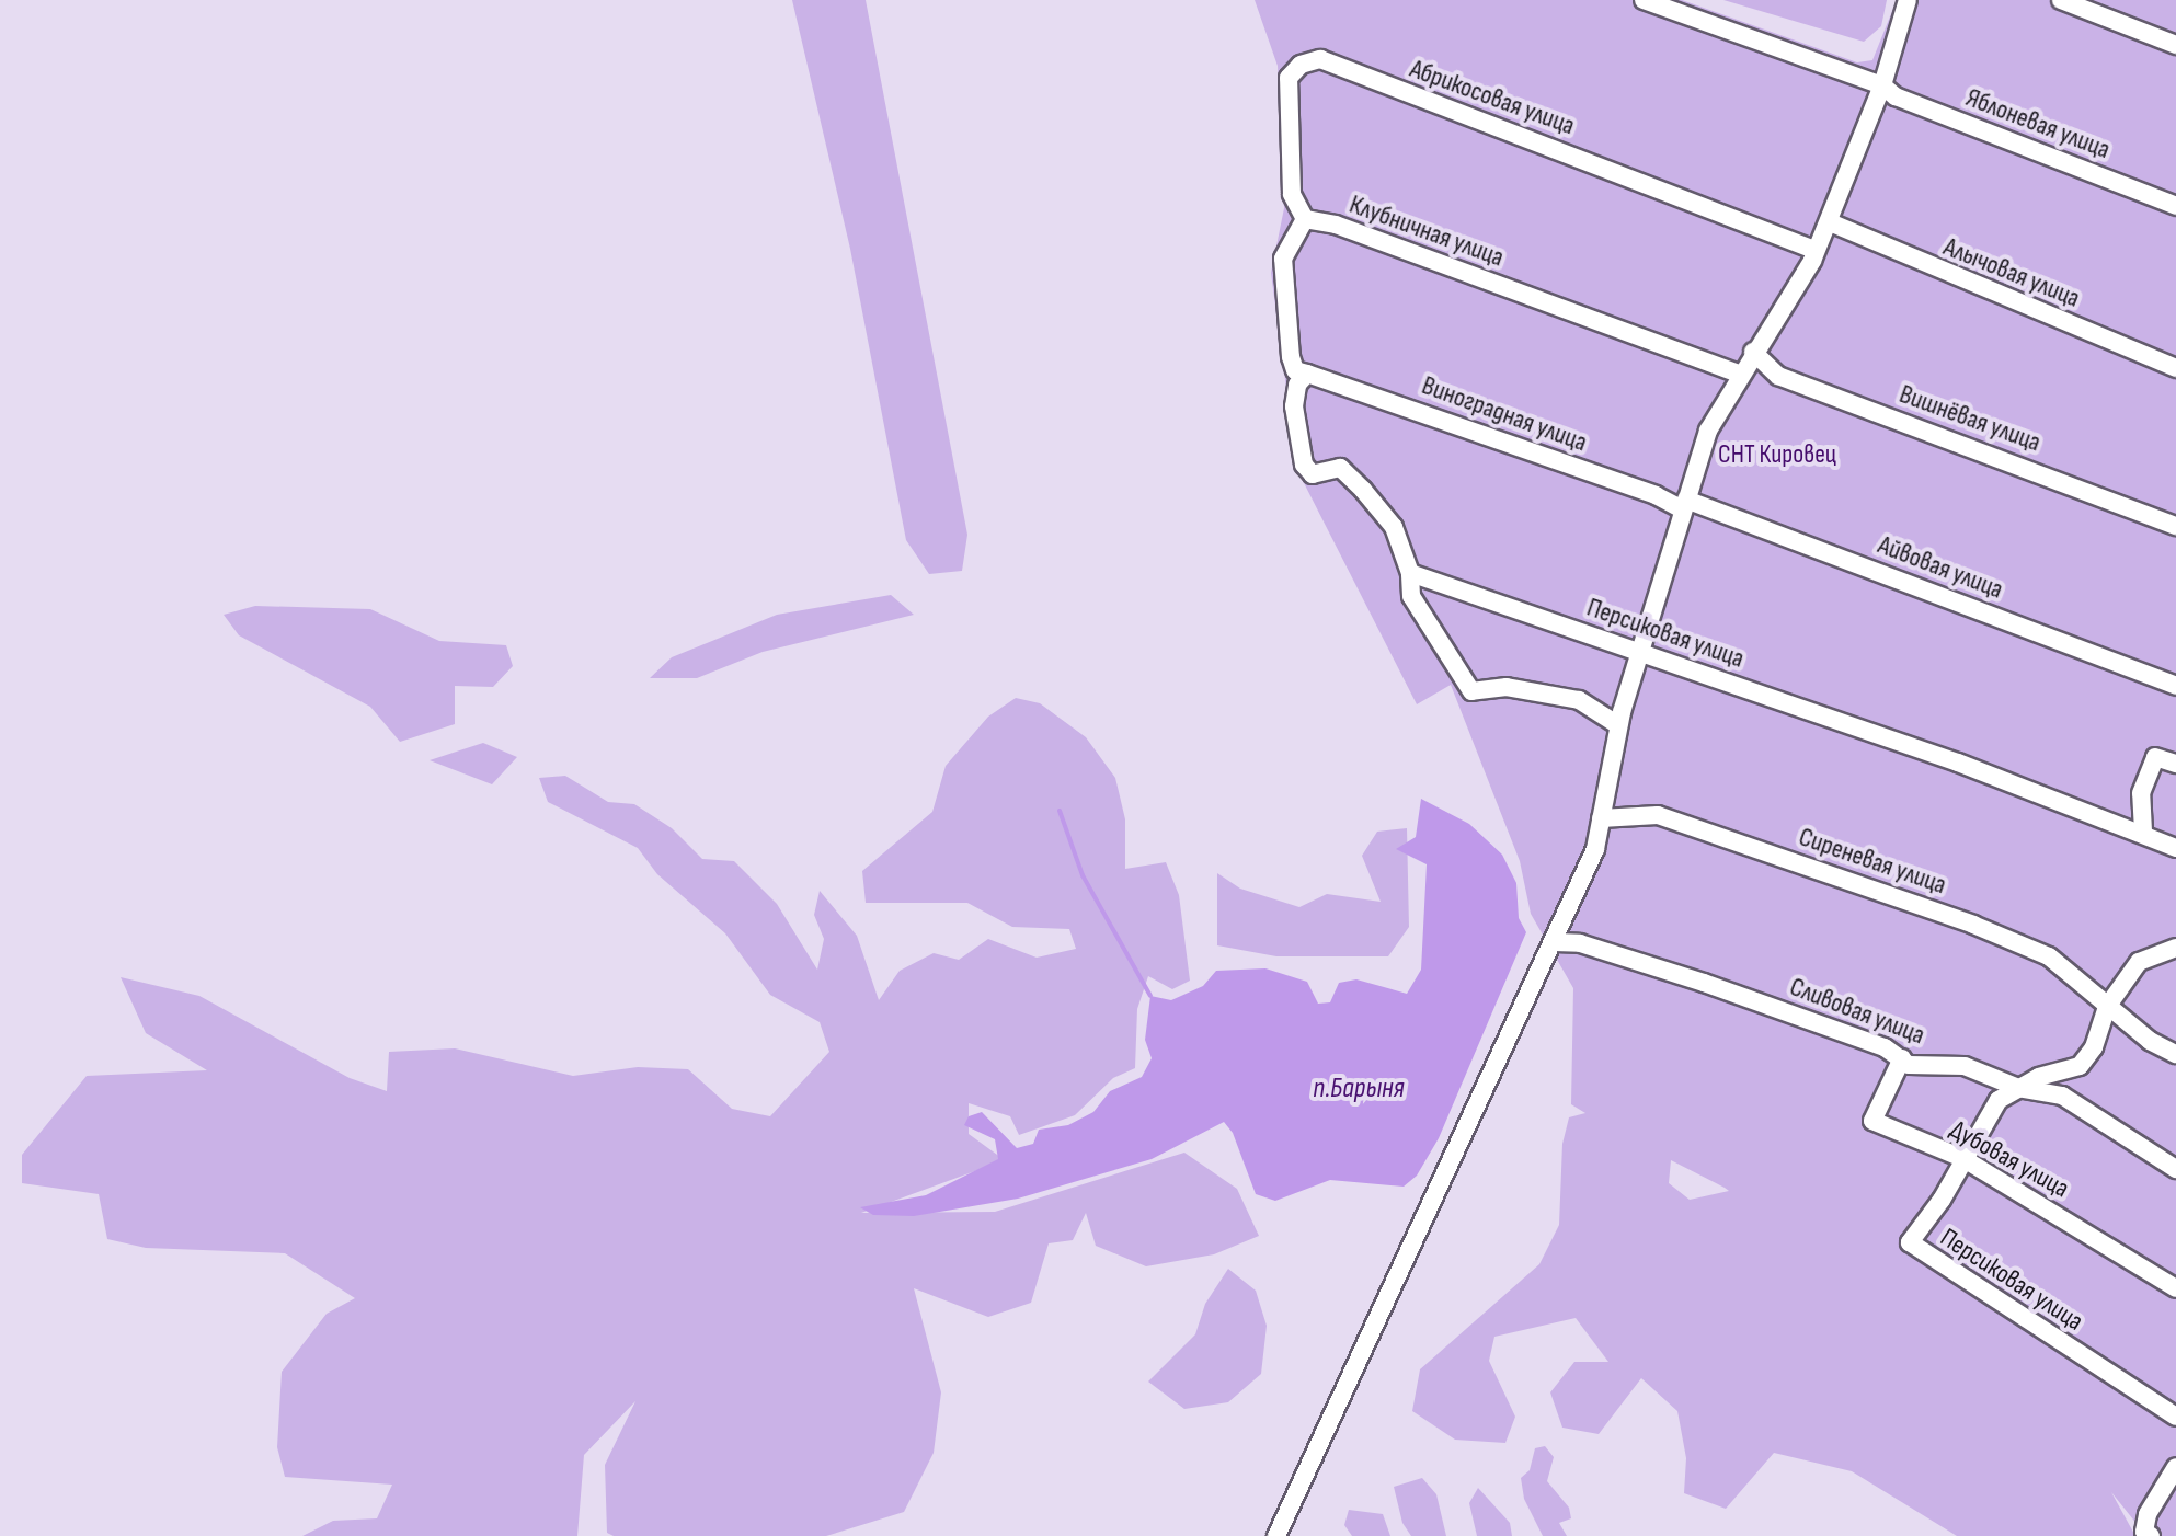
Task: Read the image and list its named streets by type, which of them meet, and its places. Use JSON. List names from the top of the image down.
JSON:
{
  "streets": {
    "street": [
      "Абрикосовая улица",
      "Яблоневая улица",
      "Клубничная улица",
      "Алычовая улица",
      "Виноградная улица",
      "Вишнёвая улица",
      "Айвовая улица",
      "Персиковая улица",
      "Сиреневая улица",
      "Сливовая улица",
      "Дубовая улица"
    ]
  },
  "crossings": [
    ["Абрикосовая улица", "Клубничная улица"],
    ["Виноградная улица", "Айвовая улица"],
    ["Персиковая улица", "Сиреневая улица"],
    ["Персиковая улица", "Сливовая улица"],
    ["Персиковая улица", "Дубовая улица"],
    ["Сливовая улица", "Дубовая улица"]
  ],
  "water": ["п.Барыня"],
  "parks": ["СНТ Кировец"]
}
